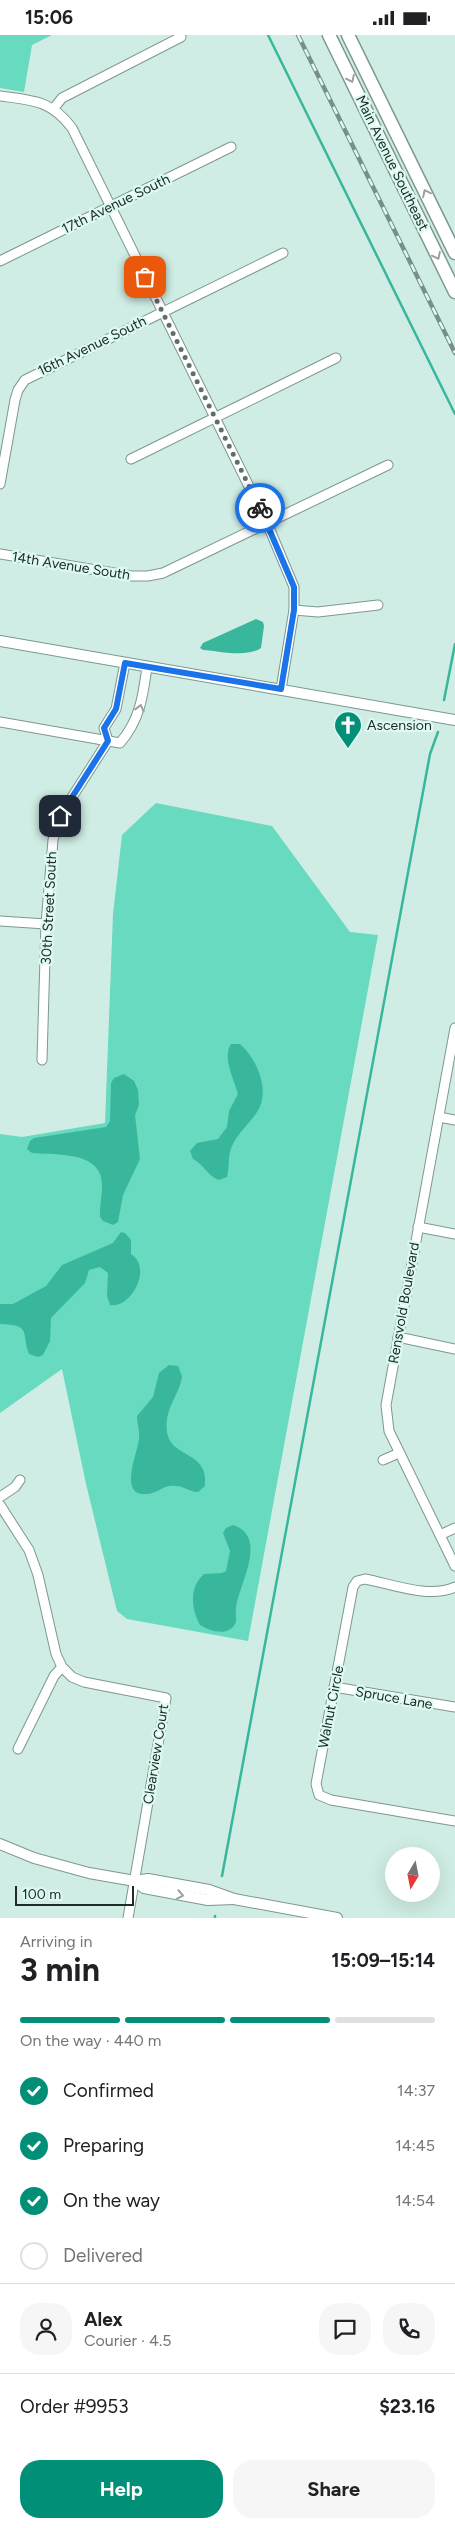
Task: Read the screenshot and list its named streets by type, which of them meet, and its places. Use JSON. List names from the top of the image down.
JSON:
{
  "streets": {
    "main road": ["Main Avenue Southeast"],
    "street": [
      "17th Avenue South",
      "16th Avenue South",
      "14th Avenue South",
      "30th Street South",
      "Rensvold Boulevard",
      "Spruce Lane",
      "Walnut Circle",
      "Clearview Court"
    ]
  },
  "crossings": [
    ["Spruce Lane", "Walnut Circle"]
  ],
  "places": {
    "church": ["Ascension"]
  },
  "scale_bar": "100 m",
  "north": "bottom",
  "page": {
    "status": "15:06",
    "scale": "100 m",
    "heading": ["3 min", "Arriving in", "15:09–15:14"],
    "panel": [
      "Alex",
      "Courier · 4.5",
      "Order #9953",
      "$23.16"
    ],
    "bar": "On the way · 440 m",
    "list": [
      ["Confirmed", "14:37"],
      ["Preparing", "14:45"],
      ["On the way", "14:54"],
      "Delivered"
    ],
    "buttons": ["Help", "Share"]
  }
}
